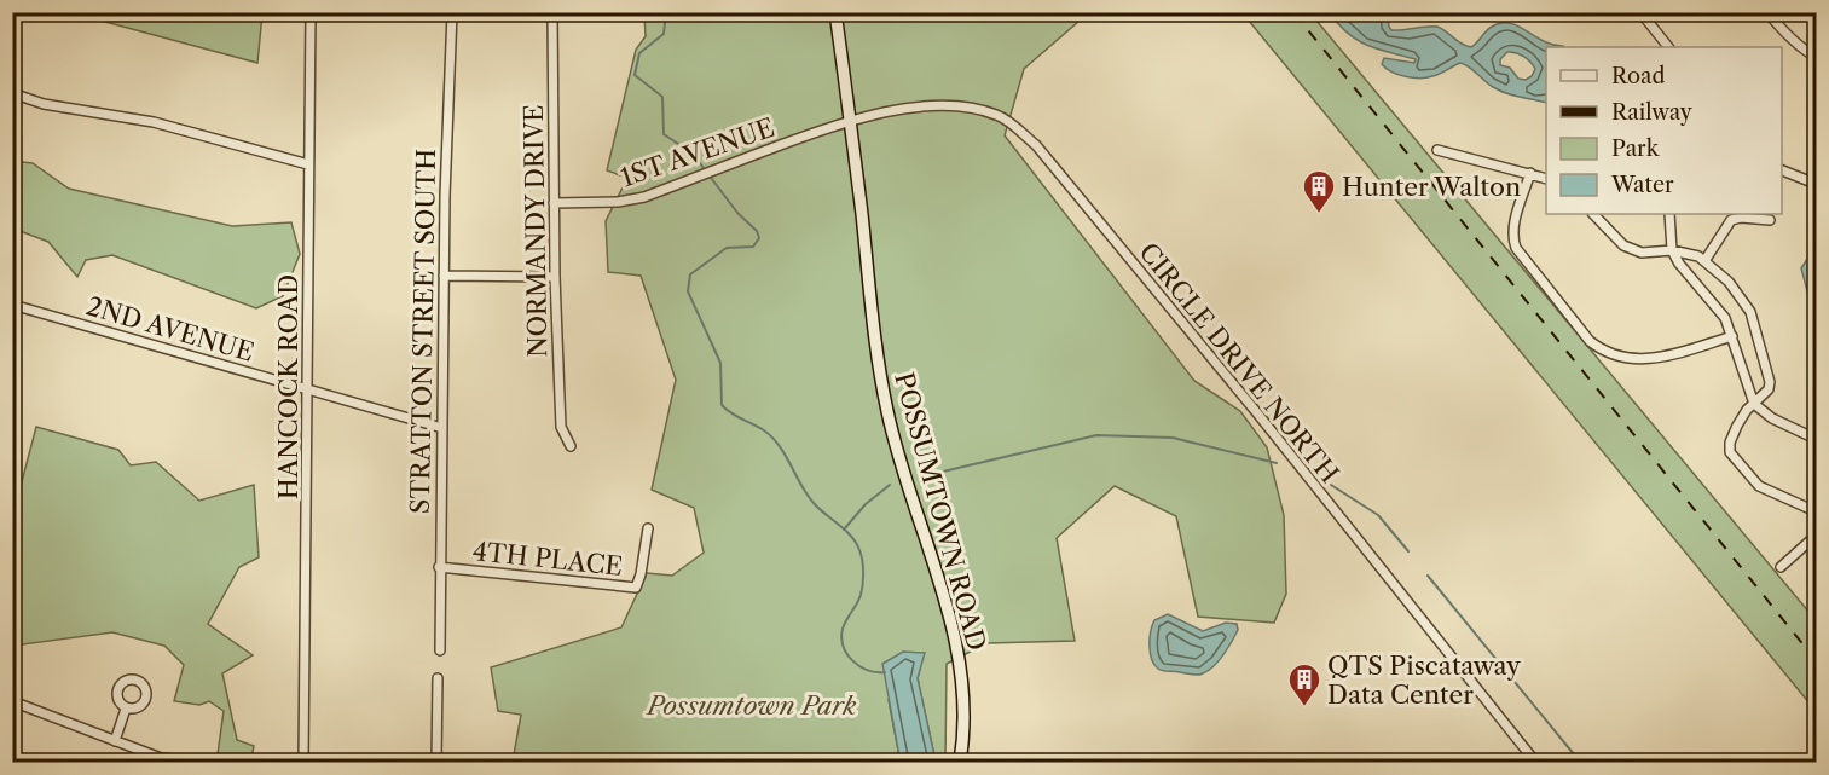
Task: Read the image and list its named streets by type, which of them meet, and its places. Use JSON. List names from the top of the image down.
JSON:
{
  "streets": {
    "main road": ["POSSUMTOWN ROAD"],
    "street": [
      "1ST AVENUE",
      "NORMANDY DRIVE",
      "2ND AVENUE",
      "STRATTON STREET SOUTH",
      "CIRCLE DRIVE NORTH",
      "HANCOCK ROAD",
      "4TH PLACE"
    ]
  },
  "crossings": [
    ["1ST AVENUE", "NORMANDY DRIVE"],
    ["1ST AVENUE", "CIRCLE DRIVE NORTH"],
    ["1ST AVENUE", "POSSUMTOWN ROAD"],
    ["2ND AVENUE", "STRATTON STREET SOUTH"],
    ["2ND AVENUE", "HANCOCK ROAD"],
    ["STRATTON STREET SOUTH", "4TH PLACE"],
    ["CIRCLE DRIVE NORTH", "POSSUMTOWN ROAD"]
  ],
  "parks": ["Possumtown Park"],
  "places": {
    "building": ["Hunter Walton", "QTS Piscataway Data Center"]
  },
  "legend": [
    "Road",
    "Railway",
    "Park",
    "Water"
  ]
}
